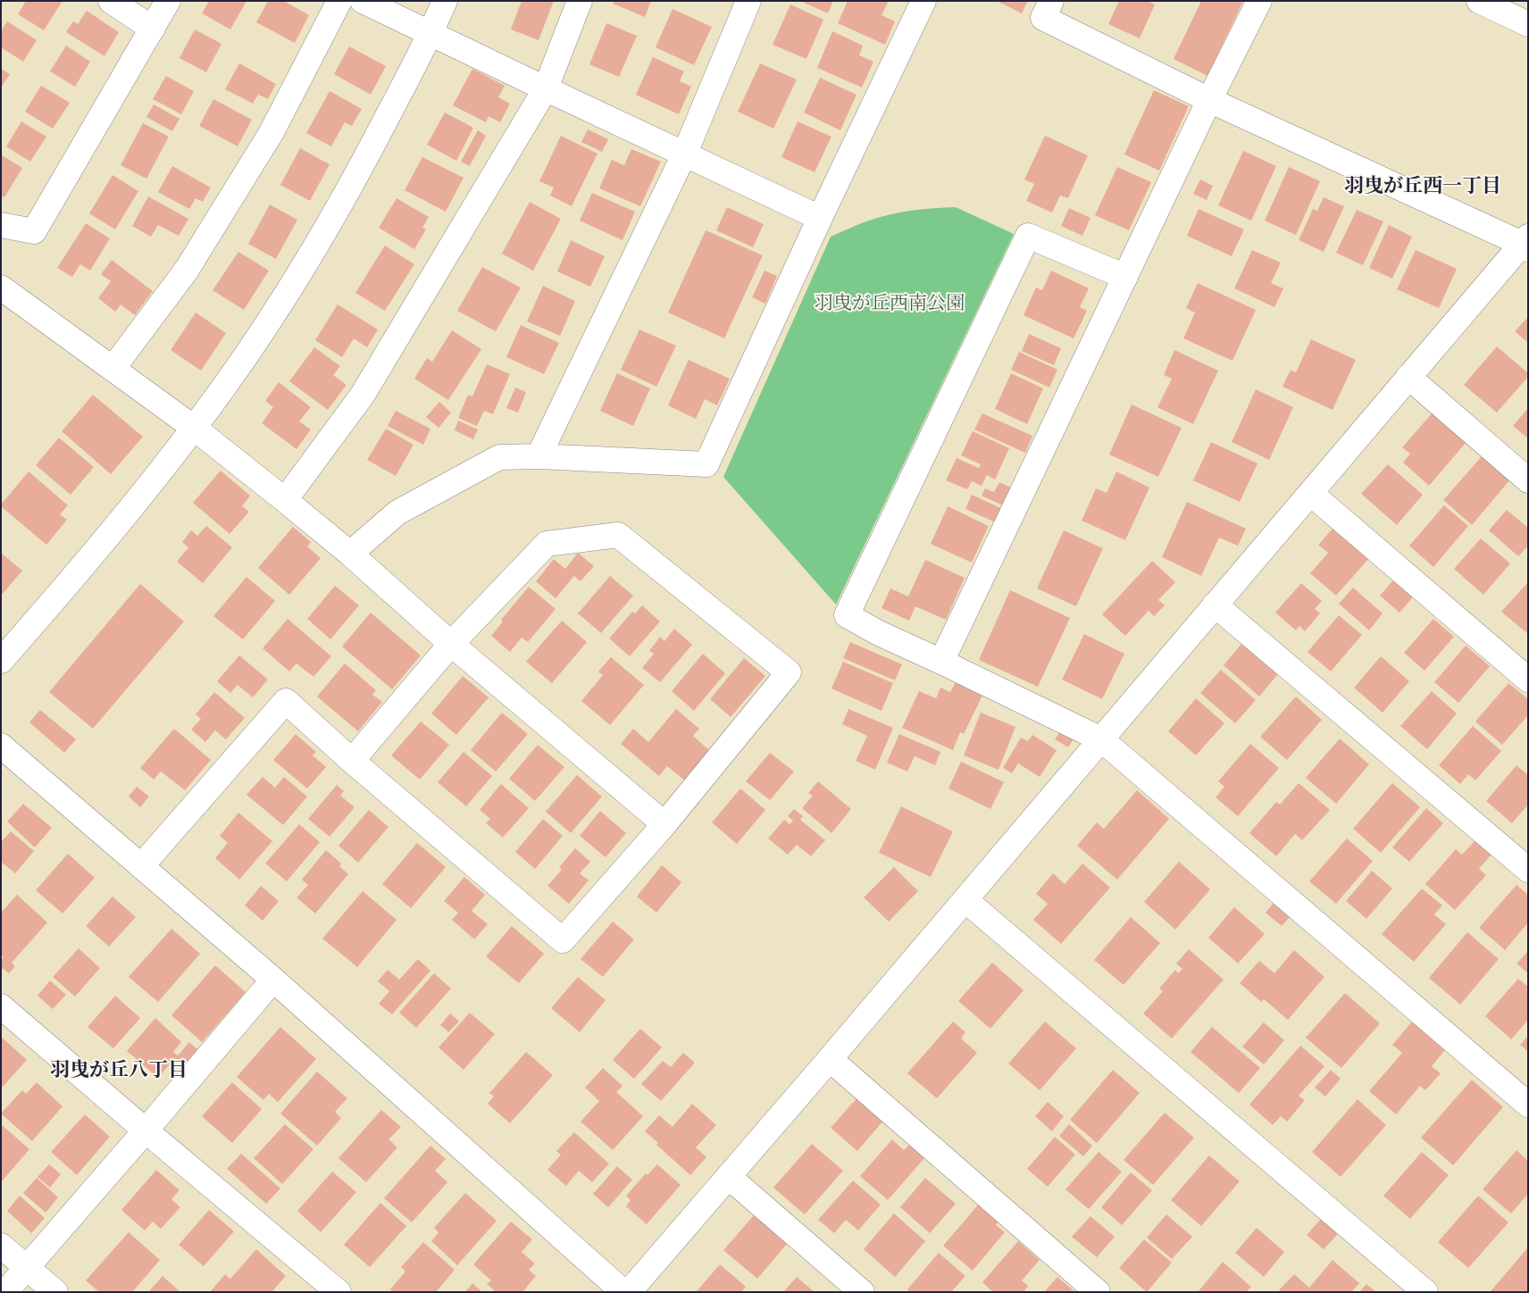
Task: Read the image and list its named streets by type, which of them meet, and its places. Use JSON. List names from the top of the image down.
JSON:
{
  "districts": ["羽曳が丘西一丁目", "羽曳が丘八丁目"],
  "parks": ["羽曳が丘西南公園"]
}
